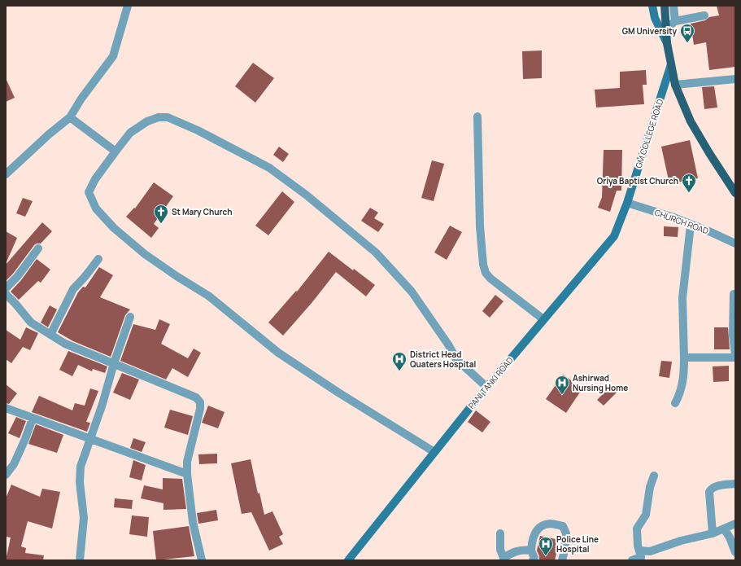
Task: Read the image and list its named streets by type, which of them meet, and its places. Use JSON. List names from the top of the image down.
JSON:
{
  "streets": {
    "street": ["GM COLLEGE ROAD", "CHURCH ROAD", "PANI TANKI ROAD"]
  },
  "crossings": [
    ["GM COLLEGE ROAD", "CHURCH ROAD"],
    ["GM COLLEGE ROAD", "PANI TANKI ROAD"],
    ["CHURCH ROAD", "PANI TANKI ROAD"]
  ],
  "places": {
    "bus stop": ["GM University"],
    "church": ["Oriya Baptist Church", "St Mary Church"],
    "hospital": ["District Head Quaters Hospital", "Ashirwad Nursing Home", "Police Line Hospital"]
  }
}
